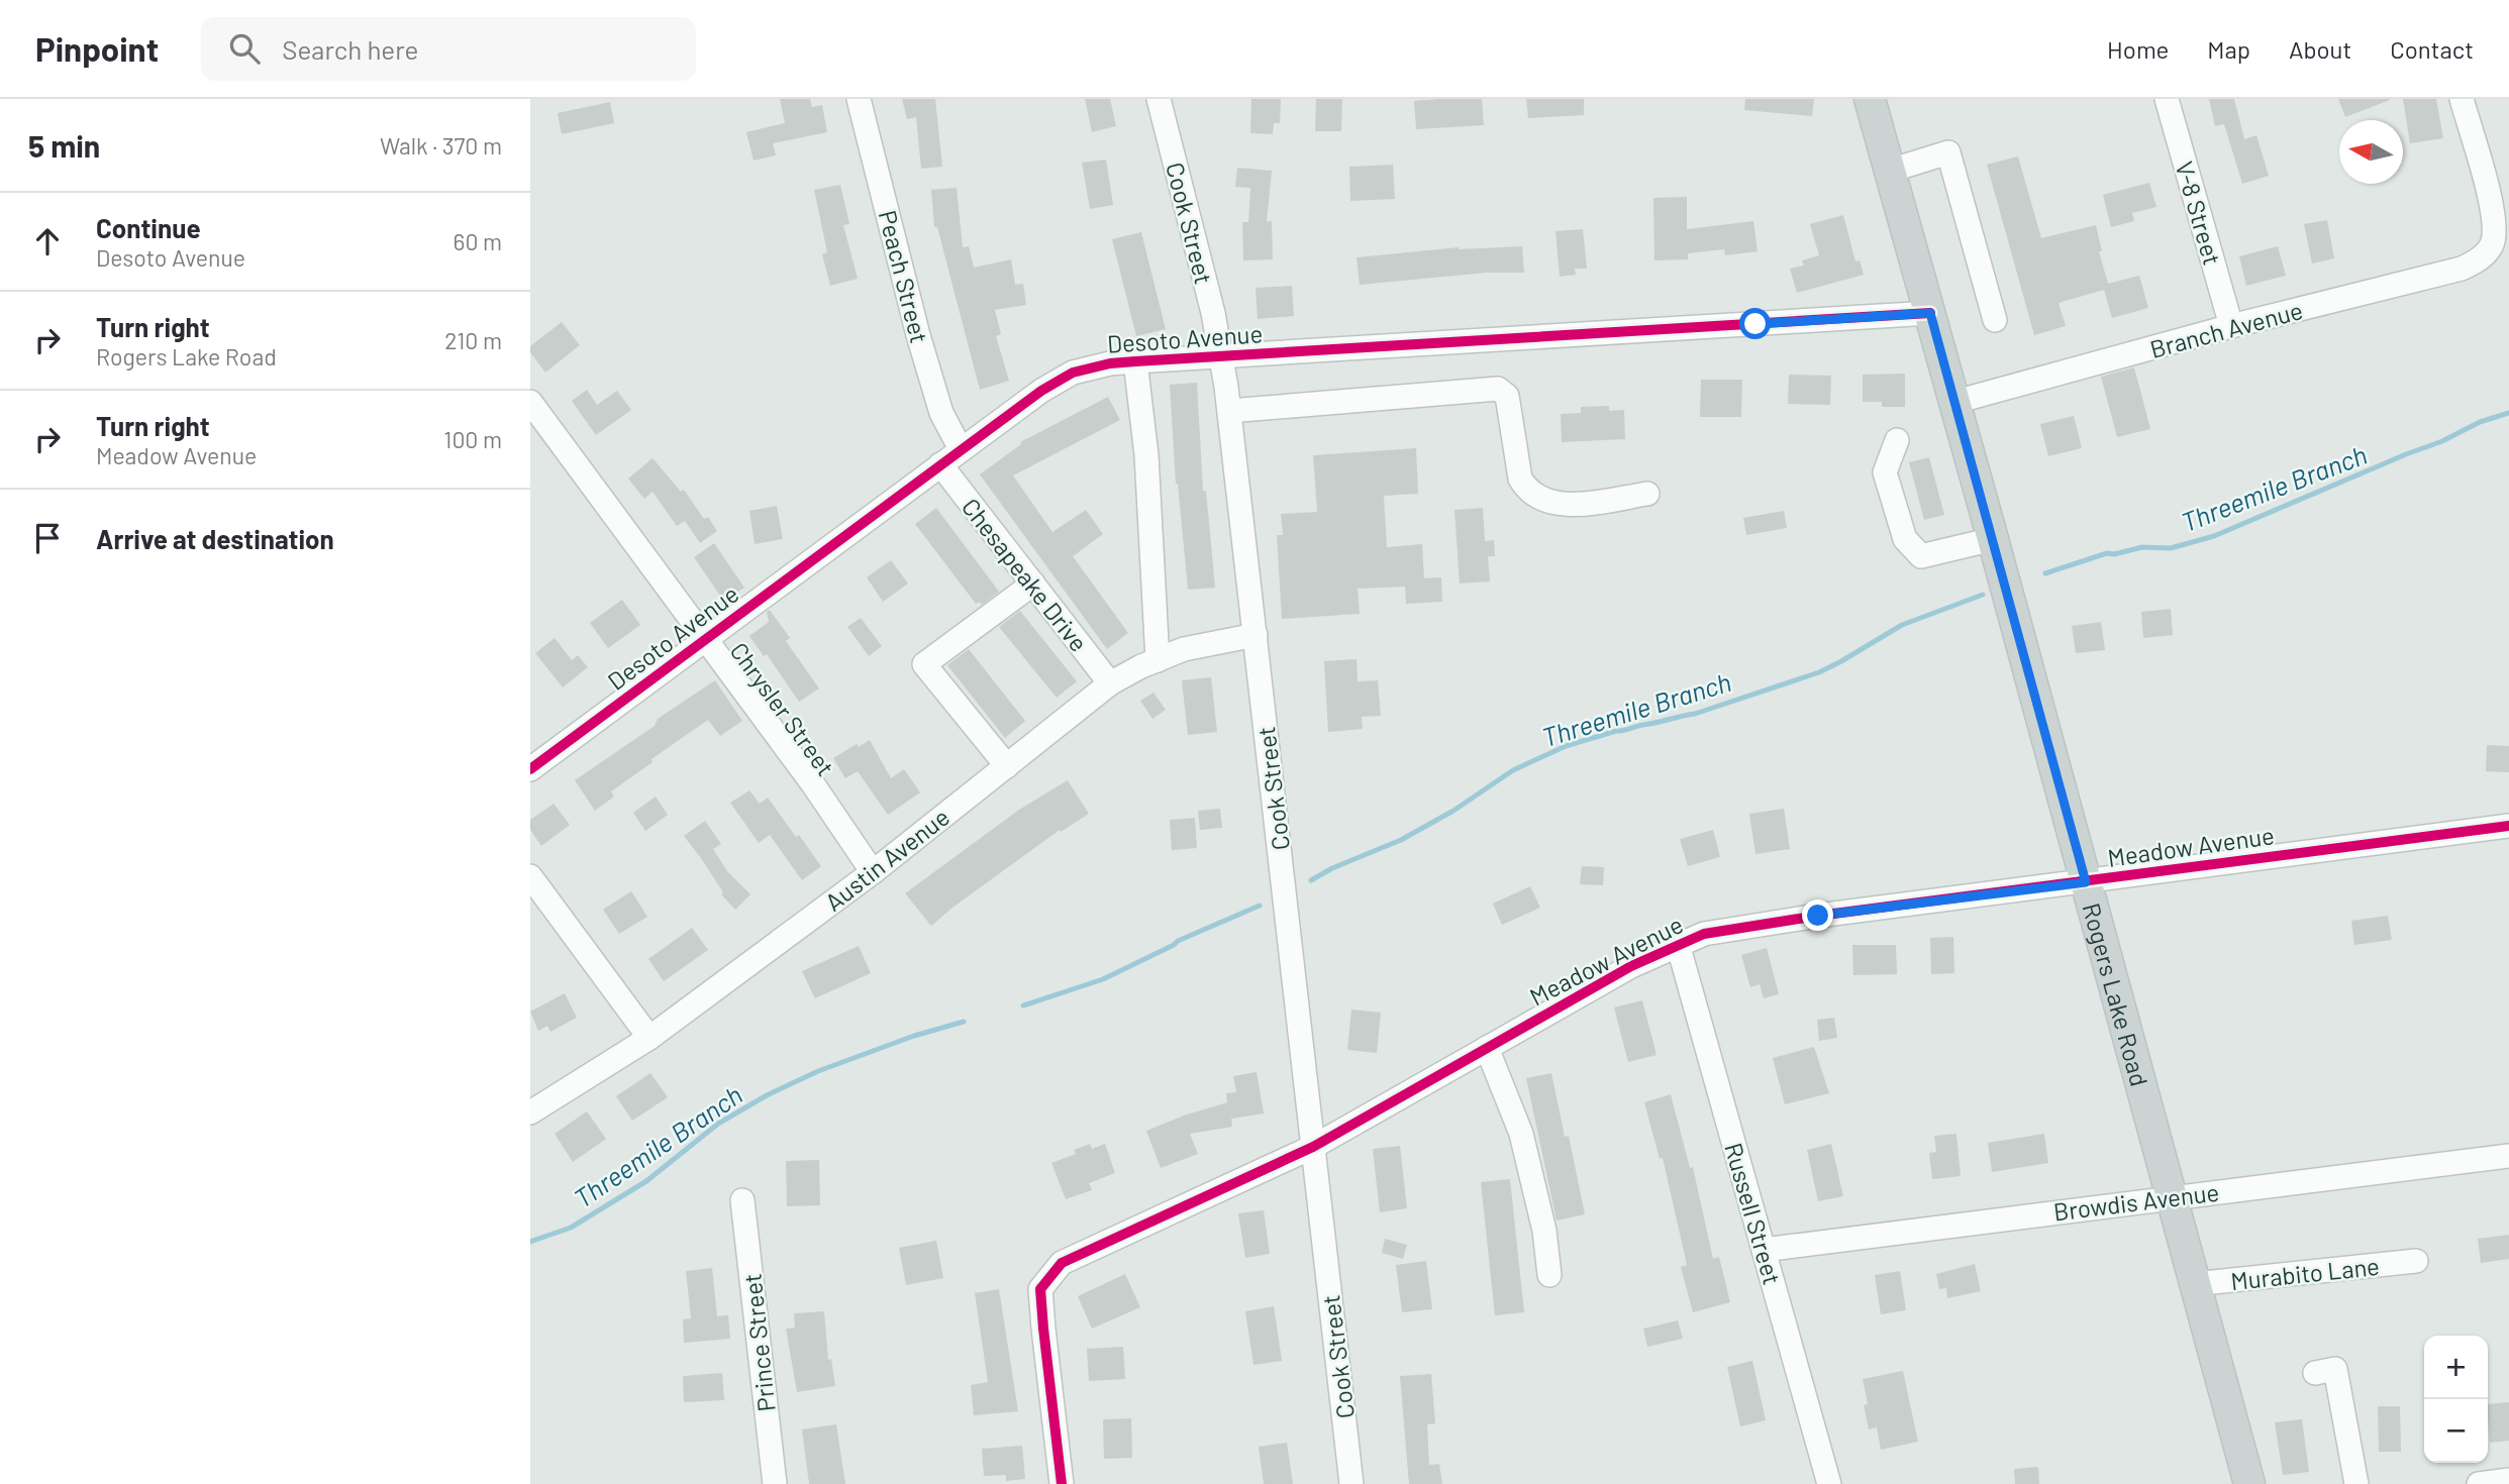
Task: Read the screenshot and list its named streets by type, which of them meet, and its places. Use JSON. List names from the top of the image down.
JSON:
{
  "streets": {
    "main road": ["Rogers Lake Road"],
    "street": [
      "V-8 Street",
      "Cook Street",
      "Peach Street",
      "Branch Avenue",
      "Desoto Avenue",
      "Chesapeake Drive",
      "Chrysler Street",
      "Meadow Avenue",
      "Austin Avenue",
      "Browdis Avenue",
      "Russell Street",
      "Murabito Lane",
      "Prince Street"
    ]
  },
  "crossings": [
    ["V-8 Street", "Branch Avenue"],
    ["Cook Street", "Desoto Avenue"],
    ["Cook Street", "Meadow Avenue"],
    ["Cook Street", "Austin Avenue"],
    ["Peach Street", "Desoto Avenue"],
    ["Branch Avenue", "Rogers Lake Road"],
    ["Desoto Avenue", "Chesapeake Drive"],
    ["Desoto Avenue", "Chrysler Street"],
    ["Desoto Avenue", "Rogers Lake Road"],
    ["Chesapeake Drive", "Austin Avenue"],
    ["Chrysler Street", "Austin Avenue"],
    ["Meadow Avenue", "Rogers Lake Road"],
    ["Meadow Avenue", "Russell Street"],
    ["Rogers Lake Road", "Browdis Avenue"],
    ["Rogers Lake Road", "Murabito Lane"],
    ["Browdis Avenue", "Russell Street"]
  ],
  "water": ["Threemile Branch"],
  "north": "left",
  "page": {
    "header": "Pinpoint",
    "search": "Search here",
    "nav": [
      "Home",
      "Map",
      "About",
      "Contact"
    ],
    "heading": ["5 min", "Walk · 370 m"],
    "list": [
      ["Continue", "Desoto Avenue", "60 m"],
      ["Turn right", "Rogers Lake Road", "210 m"],
      ["Turn right", "Meadow Avenue", "100 m"],
      "Arrive at destination"
    ],
    "map_buttons": ["+", "−"]
  }
}
